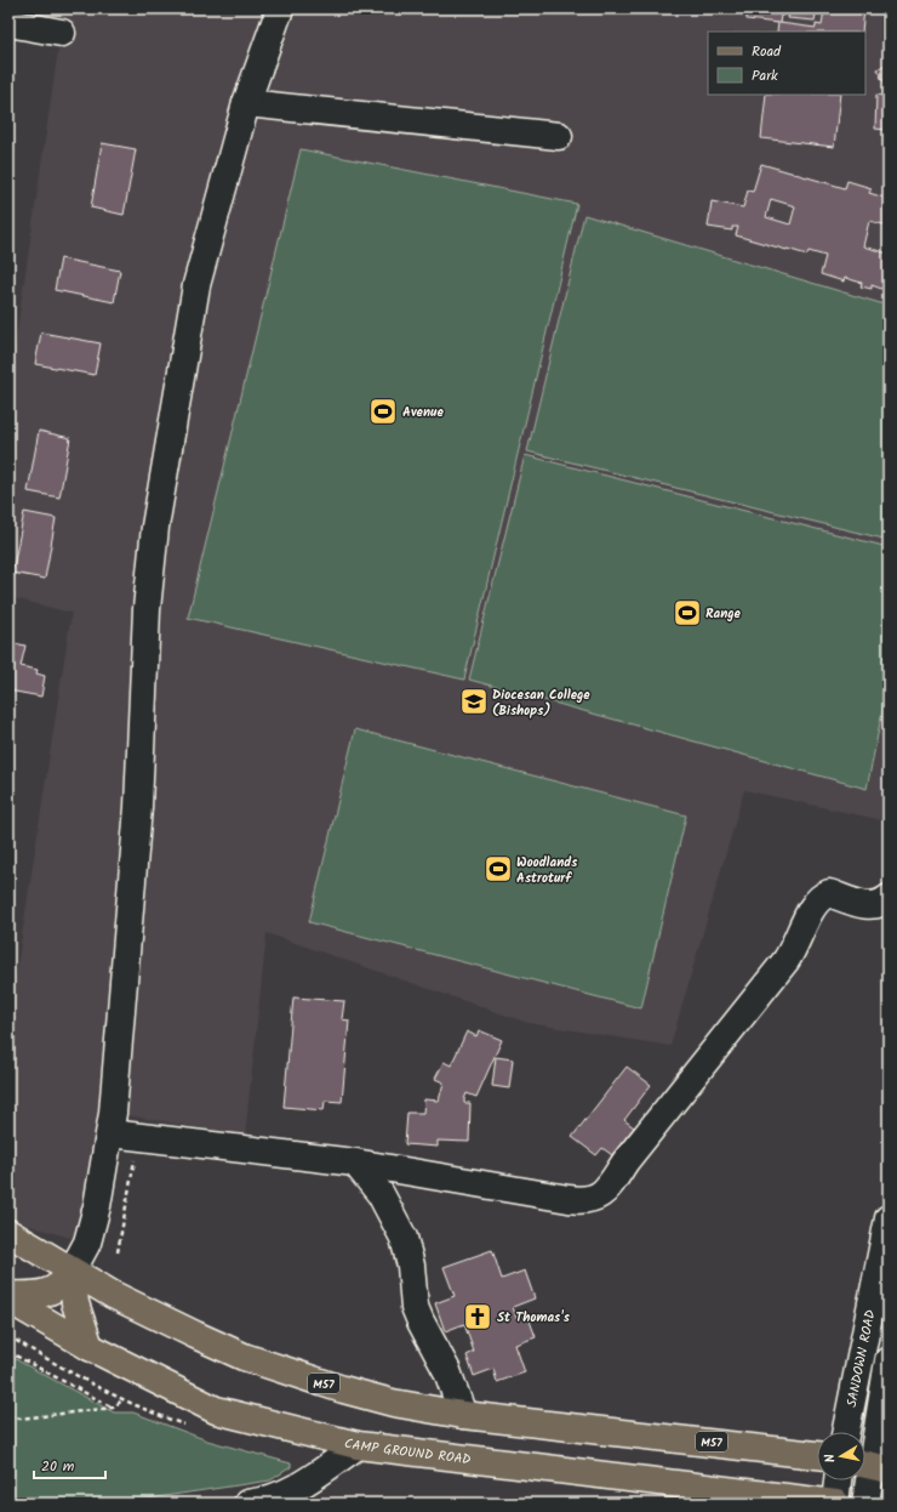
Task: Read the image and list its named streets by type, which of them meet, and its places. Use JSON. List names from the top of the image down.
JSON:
{
  "streets": {
    "main road": ["M57", "CAMP GROUND ROAD"],
    "street": ["SANDOWN ROAD"]
  },
  "places": {
    "sports": ["Avenue", "Range", "Woodlands Astroturf"],
    "school or university": ["Diocesan College (Bishops)"],
    "church": ["St Thomas's"]
  },
  "legend": ["Road", "Park"],
  "scale_bar": "20 m",
  "north": "left"
}
